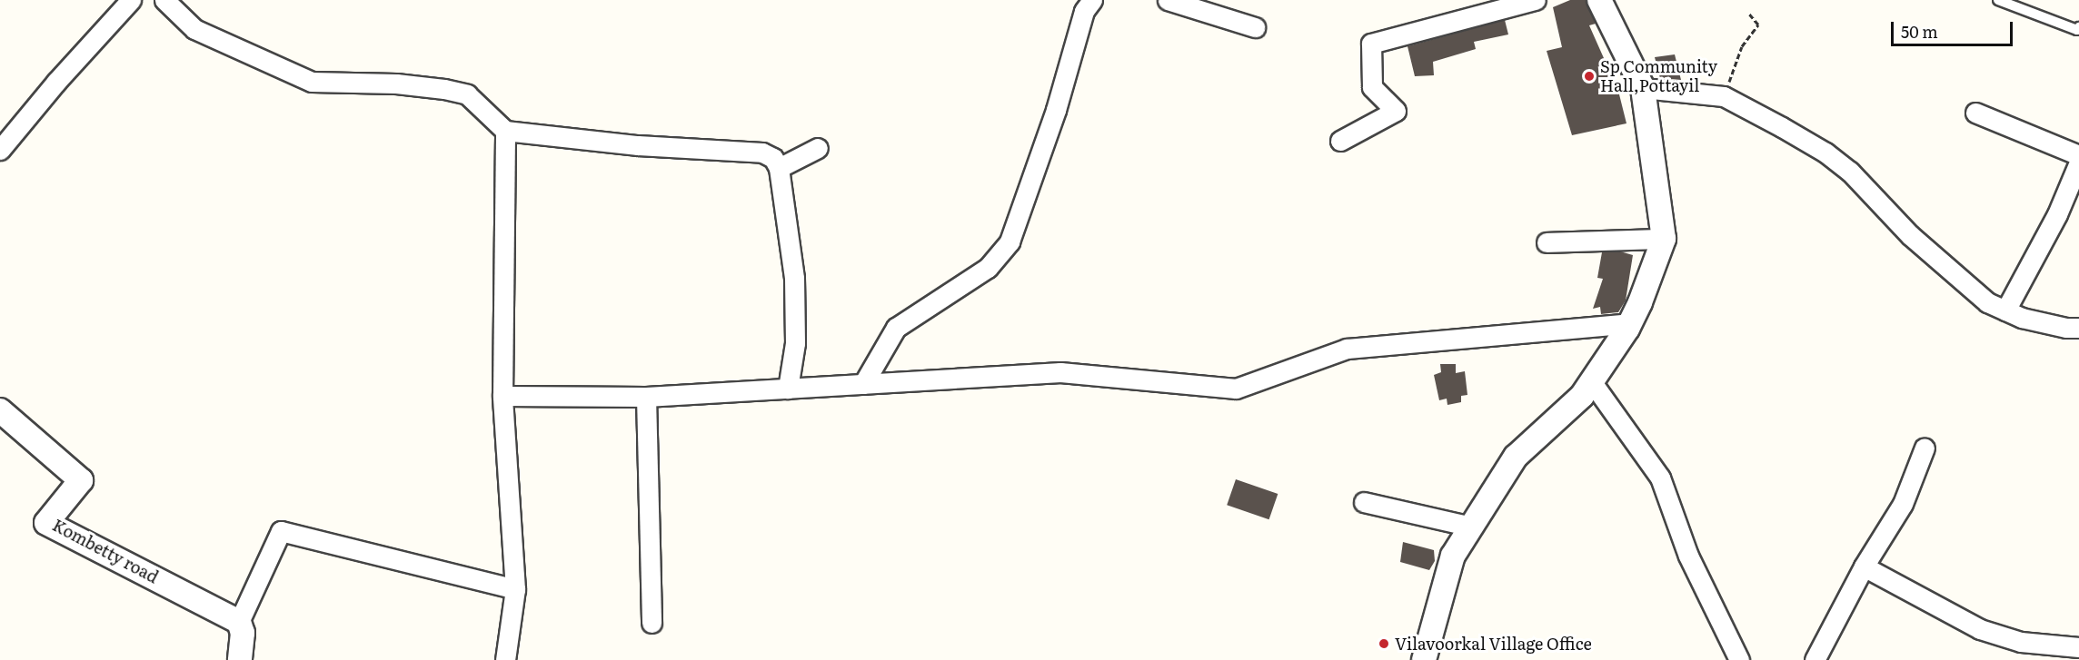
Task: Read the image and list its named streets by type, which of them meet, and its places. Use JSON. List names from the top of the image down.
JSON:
{
  "streets": {
    "street": ["Kombetty road"]
  },
  "places": ["Sp Community Hall,Pottayil", "Vilavoorkal Village Office"],
  "scale_bar": "50 m"
}
